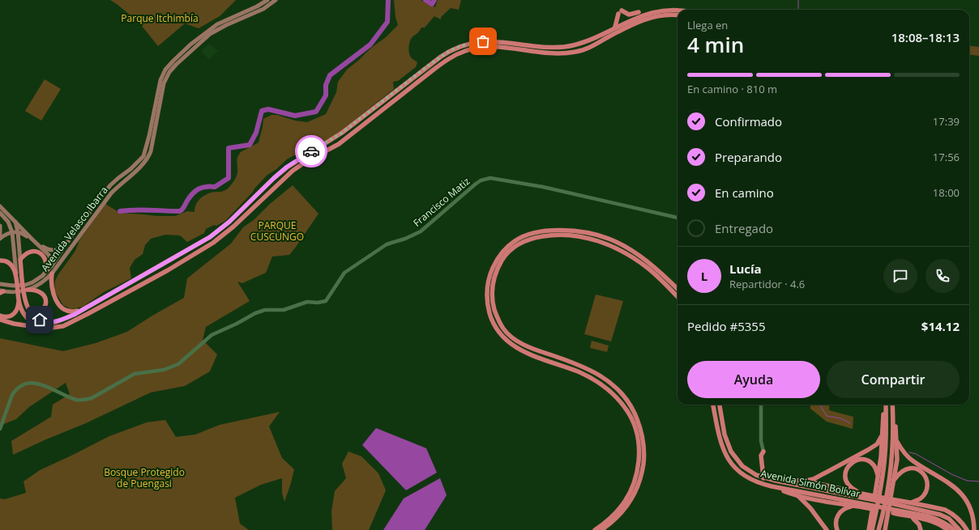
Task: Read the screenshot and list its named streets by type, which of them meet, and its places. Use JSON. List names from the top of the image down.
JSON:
{
  "streets": {
    "highway": ["Avenida Simón Bolívar"],
    "main road": ["Avenida Velasco Ibarra"],
    "street": ["Francisco Matiz"]
  },
  "parks": ["Parque Itchimbía", "PARQUE CUSCUNGO", "Bosque Protegido de Puengasi"],
  "page": {
    "heading": ["4 min", "Llega en", "18:08–18:13"],
    "panel": [
      "Lucía",
      "Repartidor · 4.6",
      "Pedido #5355",
      "$14.12"
    ],
    "bar": "En camino · 810 m",
    "list": [
      ["Confirmado", "17:39"],
      ["Preparando", "17:56"],
      ["En camino", "18:00"],
      "Entregado"
    ],
    "round": "L",
    "buttons": ["Ayuda", "Compartir"]
  }
}
